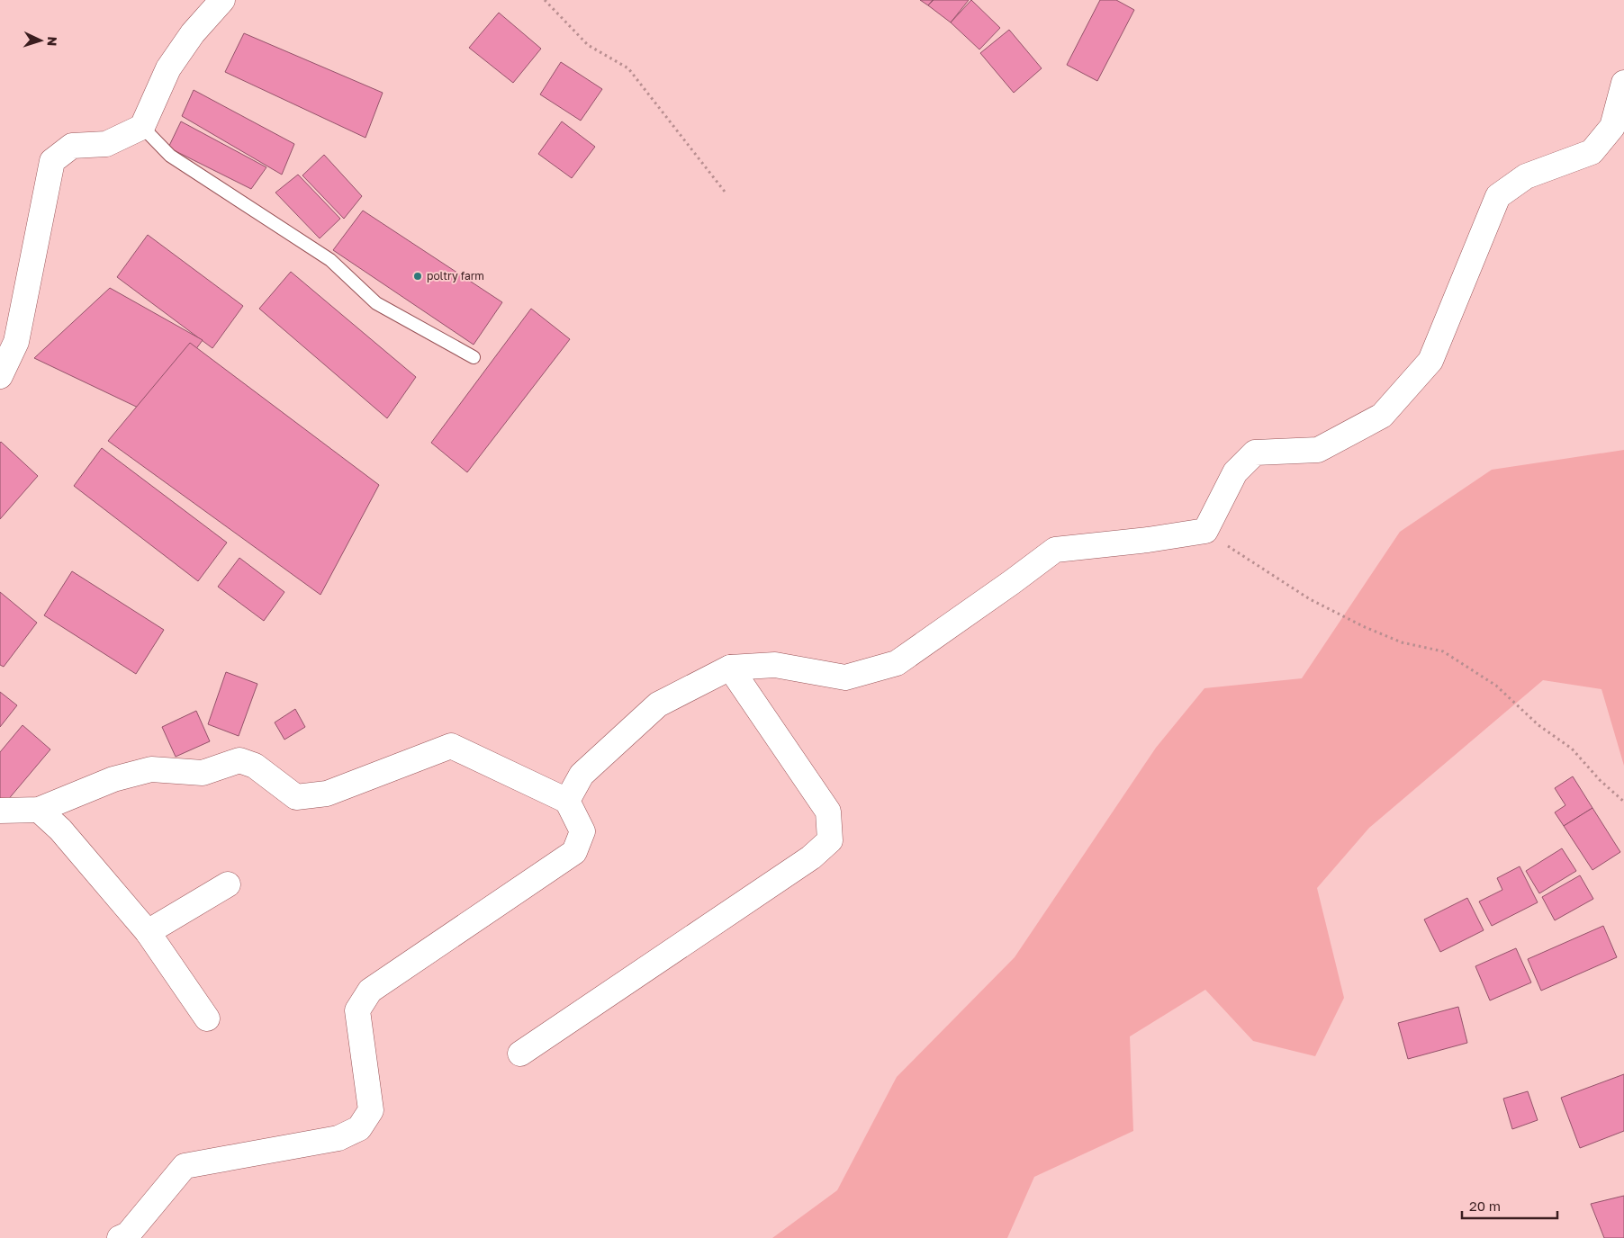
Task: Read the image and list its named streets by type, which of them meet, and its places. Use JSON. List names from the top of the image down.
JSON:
{
  "places": ["poltry farm"],
  "scale_bar": "20 m",
  "north": "right"
}
